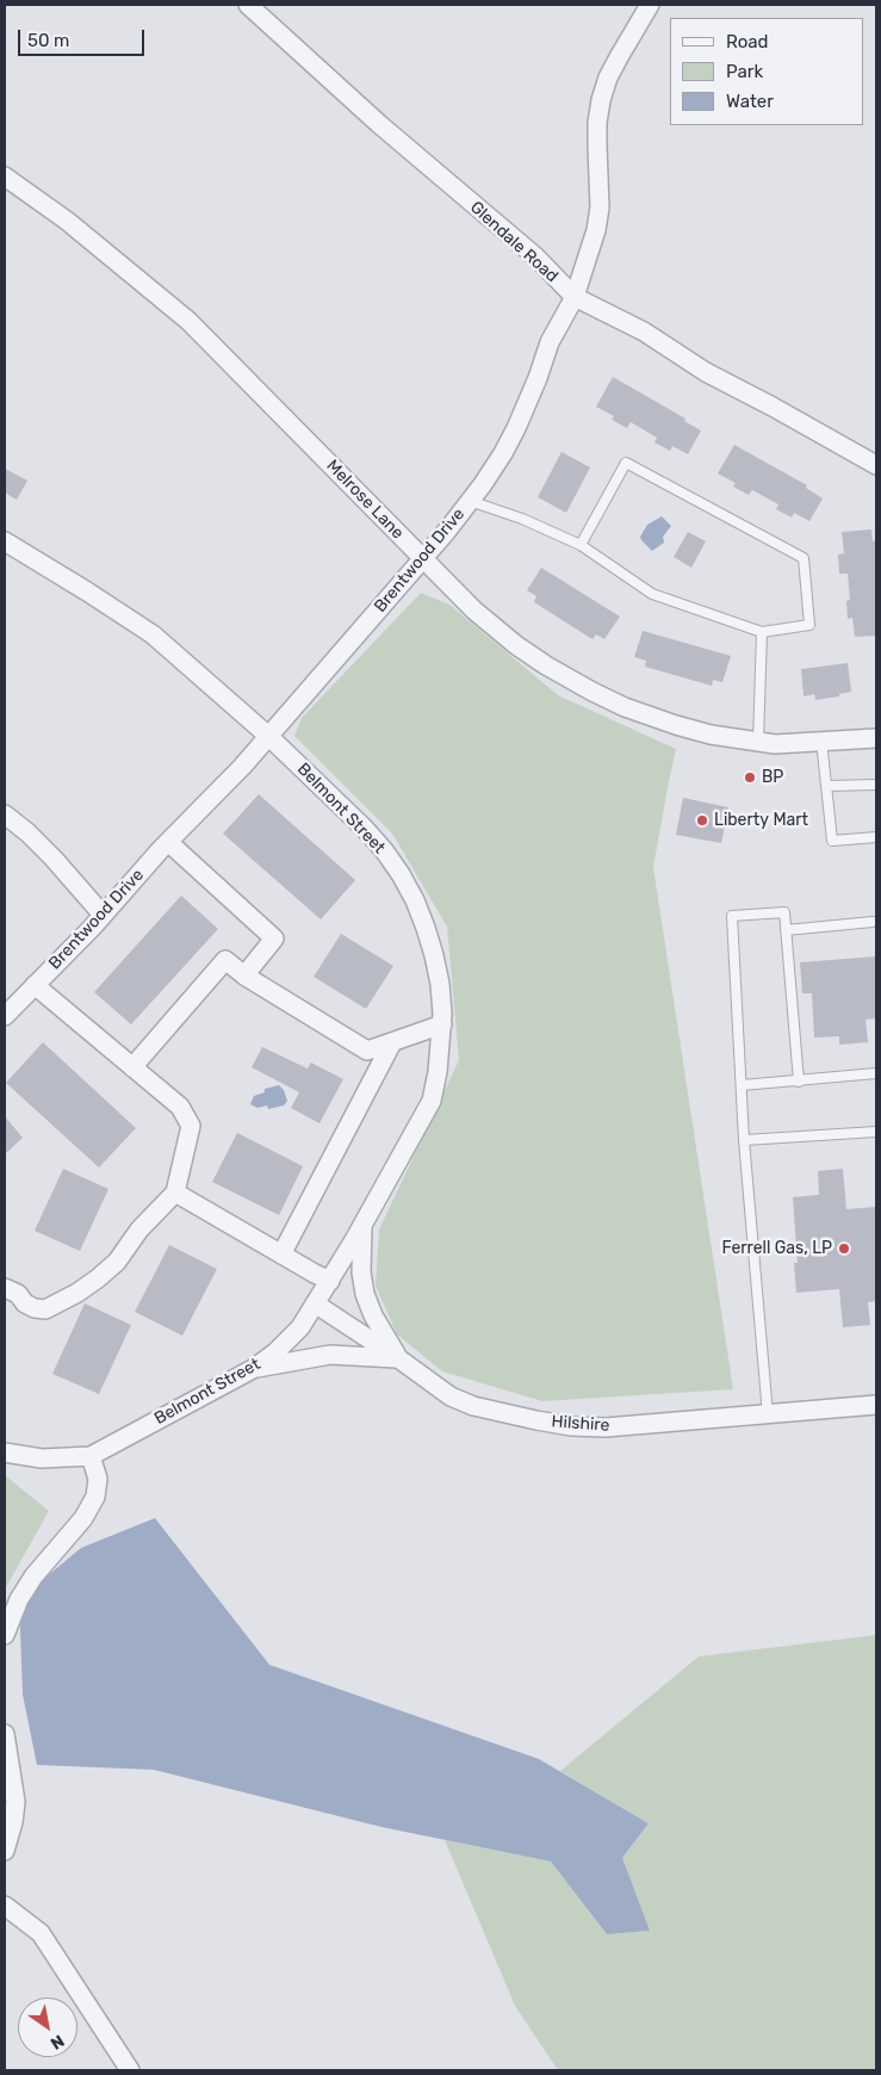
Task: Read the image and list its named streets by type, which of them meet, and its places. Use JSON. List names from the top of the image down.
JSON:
{
  "streets": {
    "street": [
      "Glendale Road",
      "Melrose Lane",
      "Brentwood Drive",
      "Belmont Street",
      "Hilshire"
    ]
  },
  "crossings": [
    ["Glendale Road", "Brentwood Drive"],
    ["Melrose Lane", "Brentwood Drive"],
    ["Brentwood Drive", "Belmont Street"],
    ["Belmont Street", "Hilshire"]
  ],
  "places": ["BP", "Liberty Mart", "Ferrell Gas, LP"],
  "legend": ["Road", "Park", "Water"],
  "scale_bar": "50 m",
  "north": "bottom right"
}
